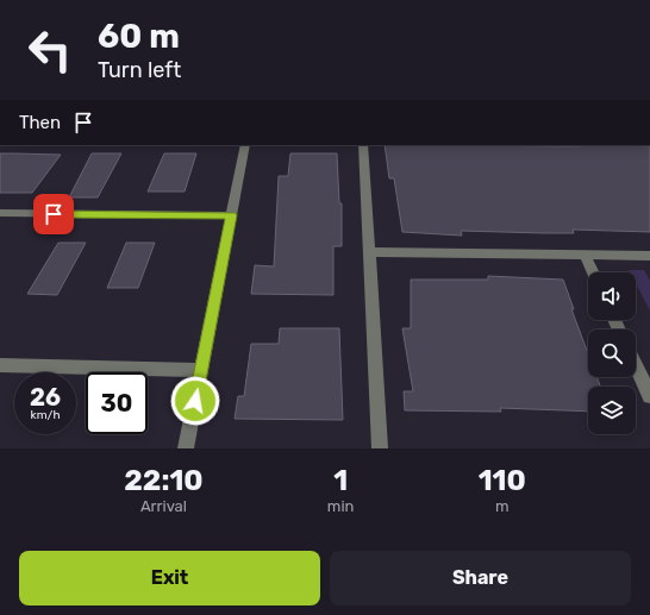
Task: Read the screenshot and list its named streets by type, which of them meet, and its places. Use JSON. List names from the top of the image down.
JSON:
{
  "page": {
    "turn": ["60 m", "Turn left"],
    "then": "Then",
    "speed": "26 km/h",
    "limit": "30",
    "eta": [
      "22:10",
      "Arrival",
      "1",
      "min",
      "110",
      "m"
    ],
    "buttons": ["Exit", "Share"]
  }
}
